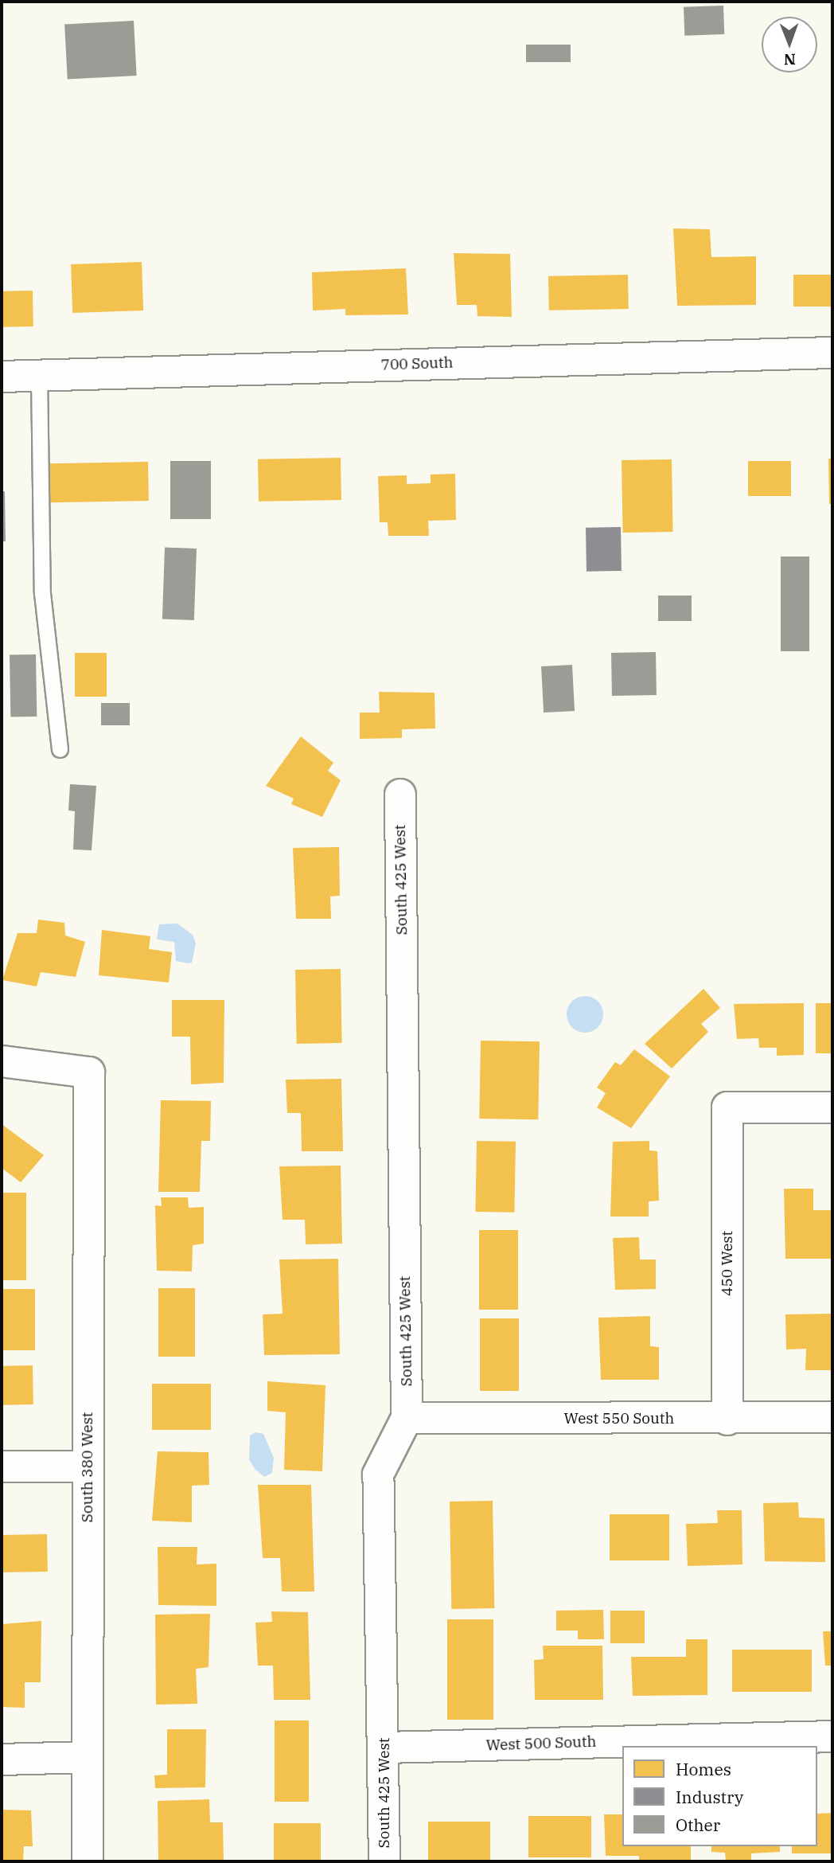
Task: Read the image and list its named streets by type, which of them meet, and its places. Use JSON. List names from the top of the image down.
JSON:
{
  "streets": {
    "street": [
      "700 South",
      "South 425 West",
      "450 West",
      "West 550 South",
      "South 380 West",
      "West 500 South"
    ]
  },
  "crossings": [
    ["South 425 West", "West 550 South"],
    ["South 425 West", "West 500 South"],
    ["450 West", "West 550 South"]
  ],
  "legend": ["Homes", "Industry", "Other"],
  "north": "bottom"
}
